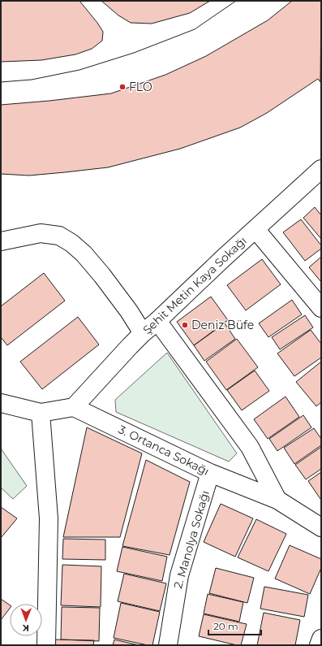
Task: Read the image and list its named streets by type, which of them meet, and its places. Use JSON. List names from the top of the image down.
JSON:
{
  "streets": {
    "street": ["Şehit Metin Kaya Sokağı", "3. Ortanca Sokağı", "2. Manolya Sokağı"]
  },
  "crossings": [
    ["Şehit Metin Kaya Sokağı", "3. Ortanca Sokağı"],
    ["3. Ortanca Sokağı", "2. Manolya Sokağı"]
  ],
  "places": ["FLO", "Deniz Büfe"],
  "scale_bar": "20 m",
  "north": "bottom"
}
